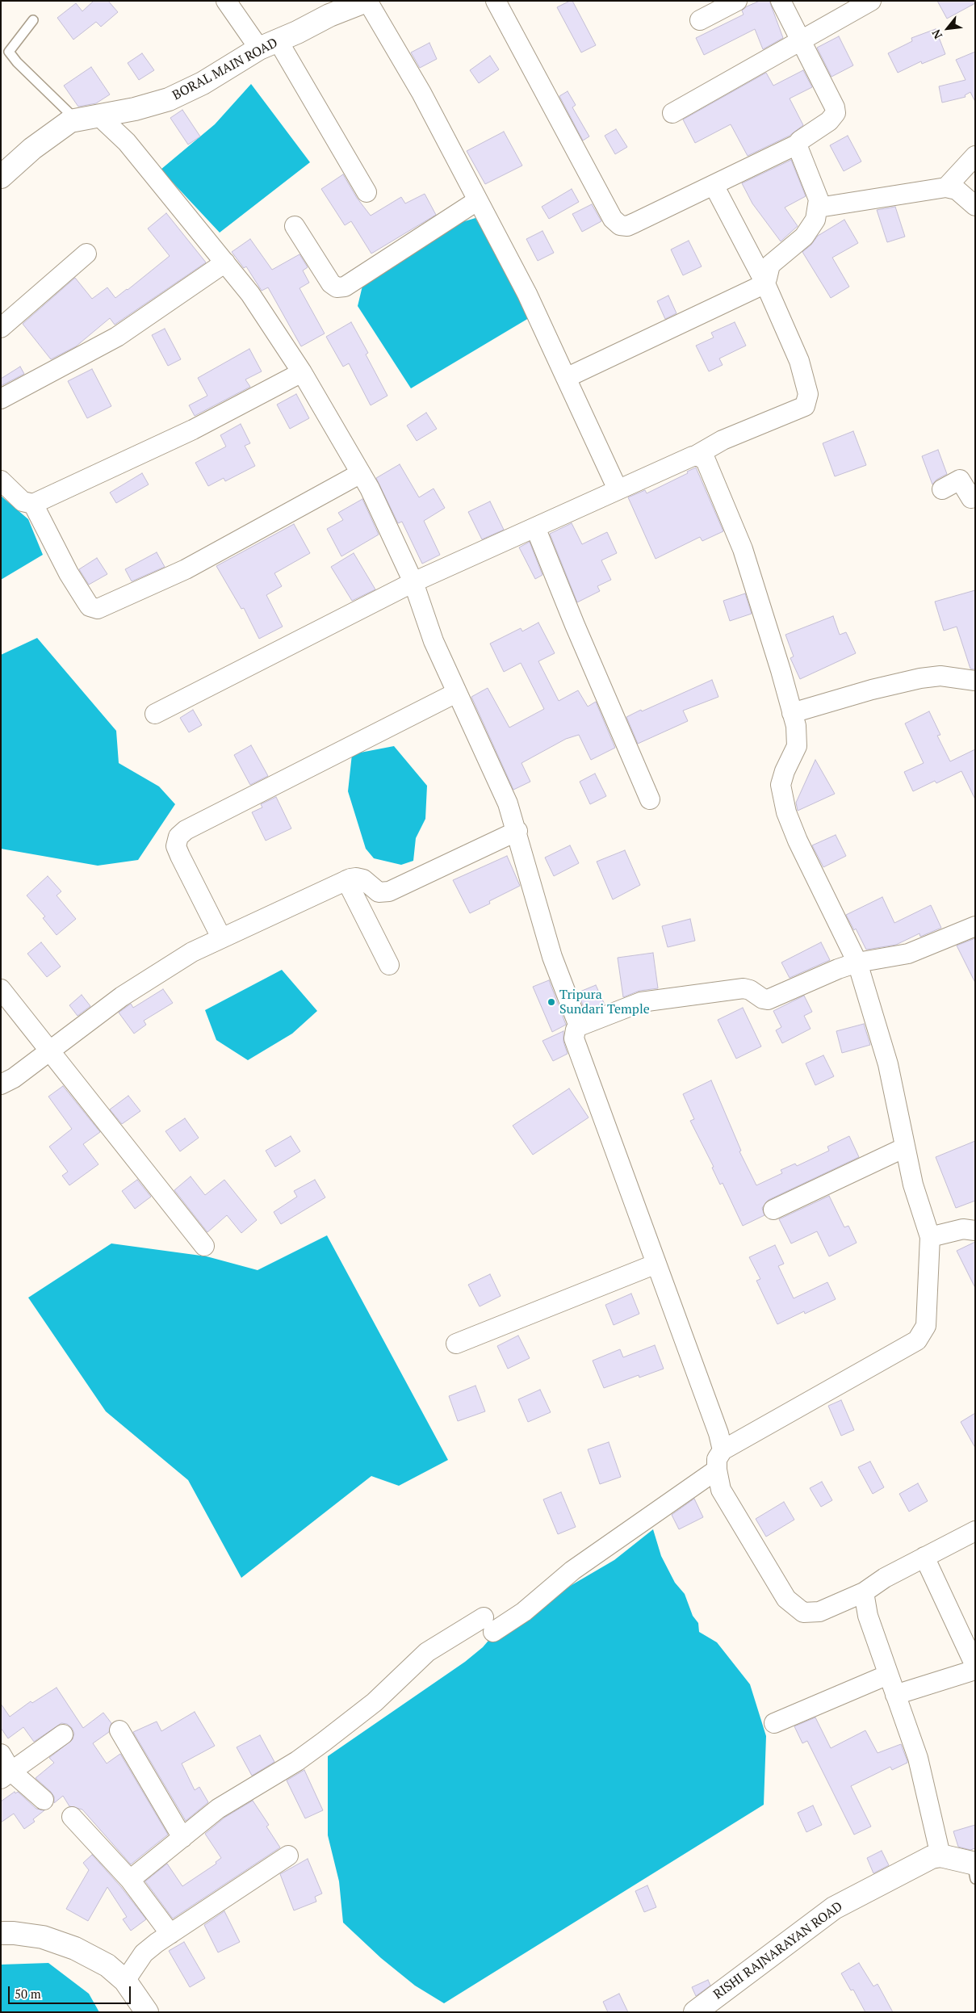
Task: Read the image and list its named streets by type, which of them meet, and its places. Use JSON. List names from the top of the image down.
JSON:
{
  "streets": {
    "main road": ["BORAL MAIN ROAD", "RISHI RAJNARAYAN ROAD"]
  },
  "places": ["Tripura Sundari Temple"],
  "scale_bar": "50 m",
  "north": "bottom left"
}
